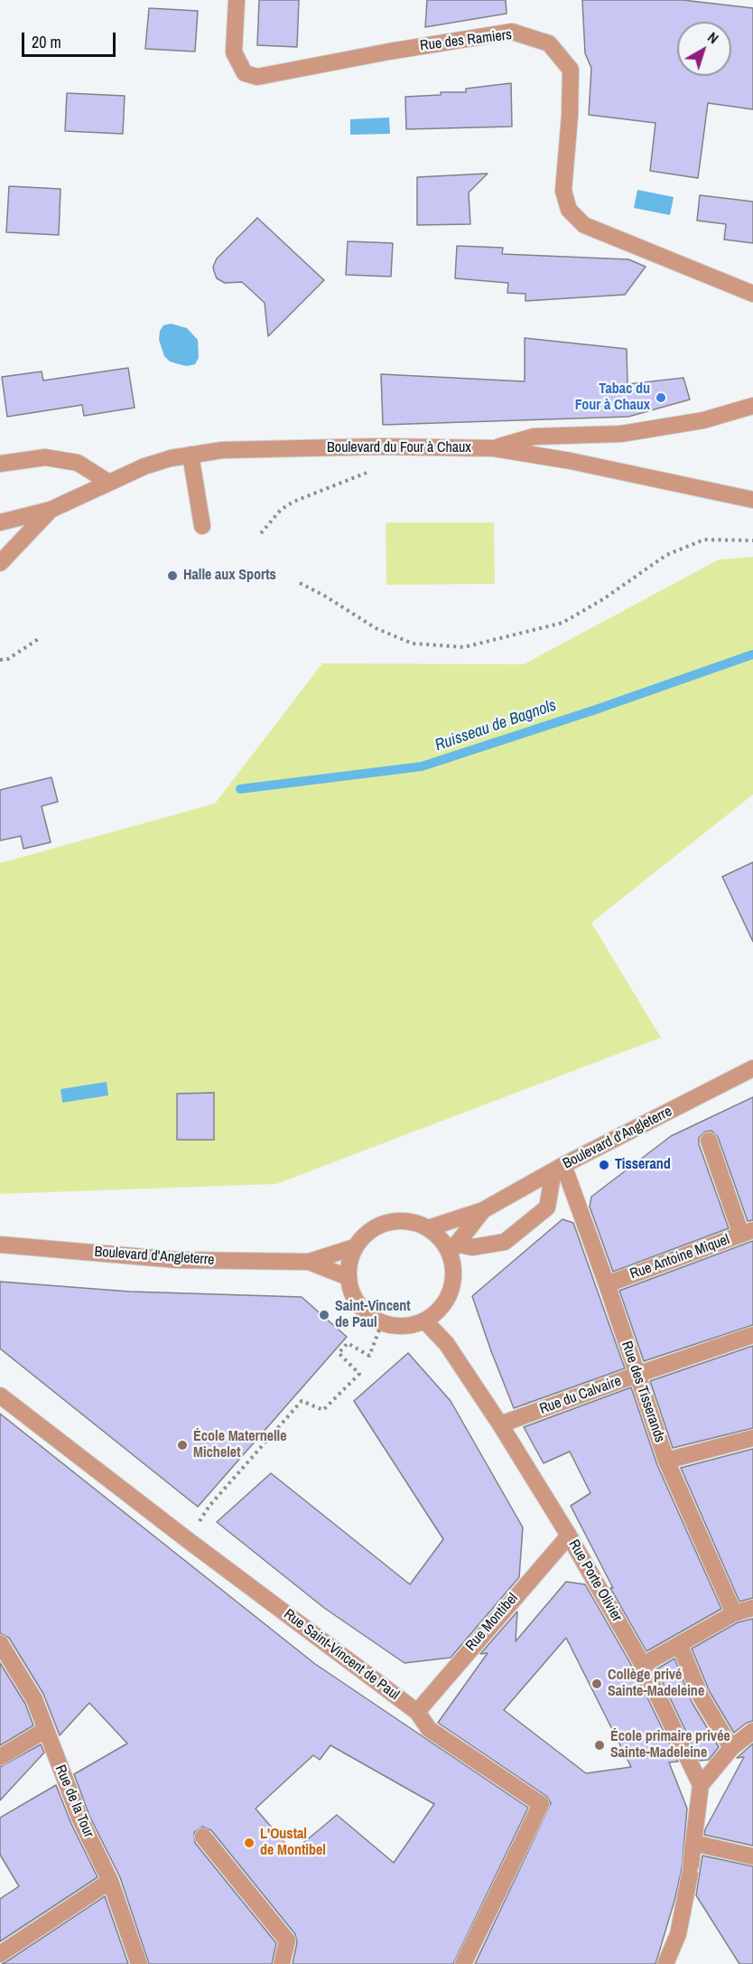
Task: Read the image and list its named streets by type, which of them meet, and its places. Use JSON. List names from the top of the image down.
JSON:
{
  "streets": {
    "street": [
      "Rue des Ramiers",
      "Boulevard du Four à Chaux",
      "Boulevard d'Angleterre",
      "Rue Antoine Miquel",
      "Rue des Tisserands",
      "Rue du Calvaire",
      "Rue Porte Olivier",
      "Rue Montibel",
      "Rue Saint-Vincent de Paul",
      "Rue de la Tour"
    ]
  },
  "crossings": [
    ["Boulevard d'Angleterre", "Rue des Tisserands"],
    ["Boulevard d'Angleterre", "Rue Porte Olivier"],
    ["Rue Antoine Miquel", "Rue des Tisserands"],
    ["Rue des Tisserands", "Rue du Calvaire"],
    ["Rue du Calvaire", "Rue Porte Olivier"],
    ["Rue Porte Olivier", "Rue Montibel"],
    ["Rue Montibel", "Rue Saint-Vincent de Paul"]
  ],
  "water": ["Ruisseau de Bagnols"],
  "places": [
    "Tabac du Four à Chaux",
    "Halle aux Sports",
    "Tisserand",
    "Saint-Vincent de Paul",
    "École Maternelle Michelet",
    "Collège privé Sainte-Madeleine",
    "École primaire privée Sainte-Madeleine",
    "L'Oustal de Montibel"
  ],
  "scale_bar": "20 m",
  "north": "top right"
}
